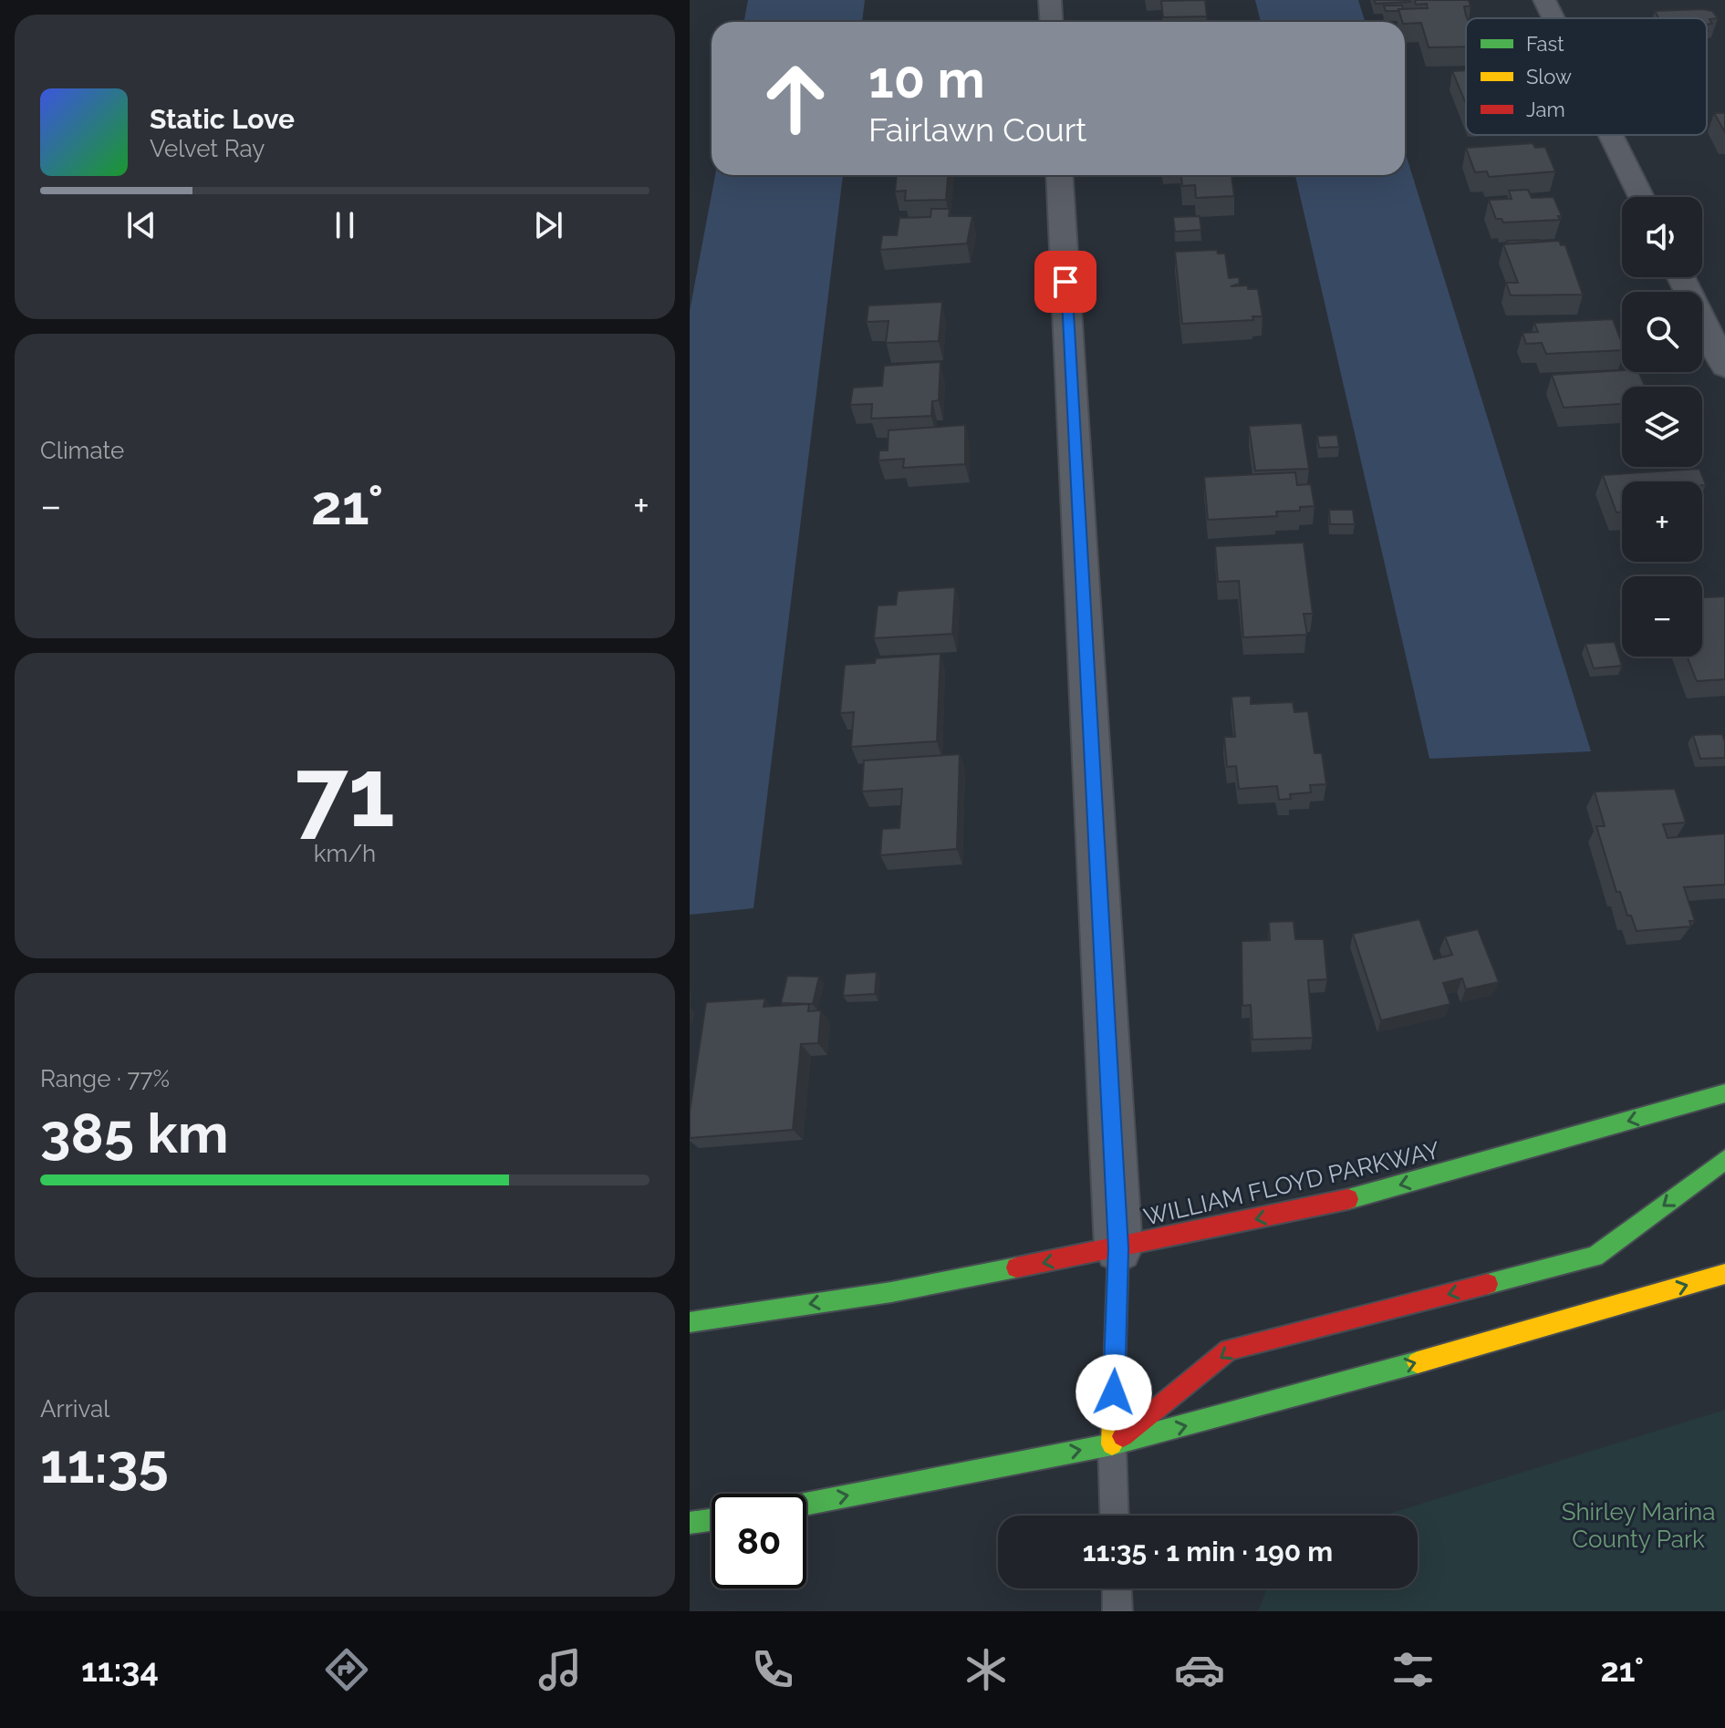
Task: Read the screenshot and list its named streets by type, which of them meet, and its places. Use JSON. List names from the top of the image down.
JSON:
{
  "streets": {
    "highway": ["WILLIAM FLOYD PARKWAY"]
  },
  "parks": ["Shirley Marina County Park"],
  "legend": ["Fast", "Slow", "Jam"],
  "page": {
    "turn": ["10 m", "Fairlawn Court"],
    "song": ["Static Love", "Velvet Ray"],
    "map_buttons": ["+", "−"],
    "tile": [
      "Climate",
      ["71", "km/h"],
      ["Range · 77%", "385 km"],
      ["Arrival", "11:35"]
    ],
    "heat": ["−", "21°", "+"],
    "limit": "80",
    "trip": "11:35 · 1 min · 190 m",
    "tabs": ["11:34", "21°"]
  }
}
